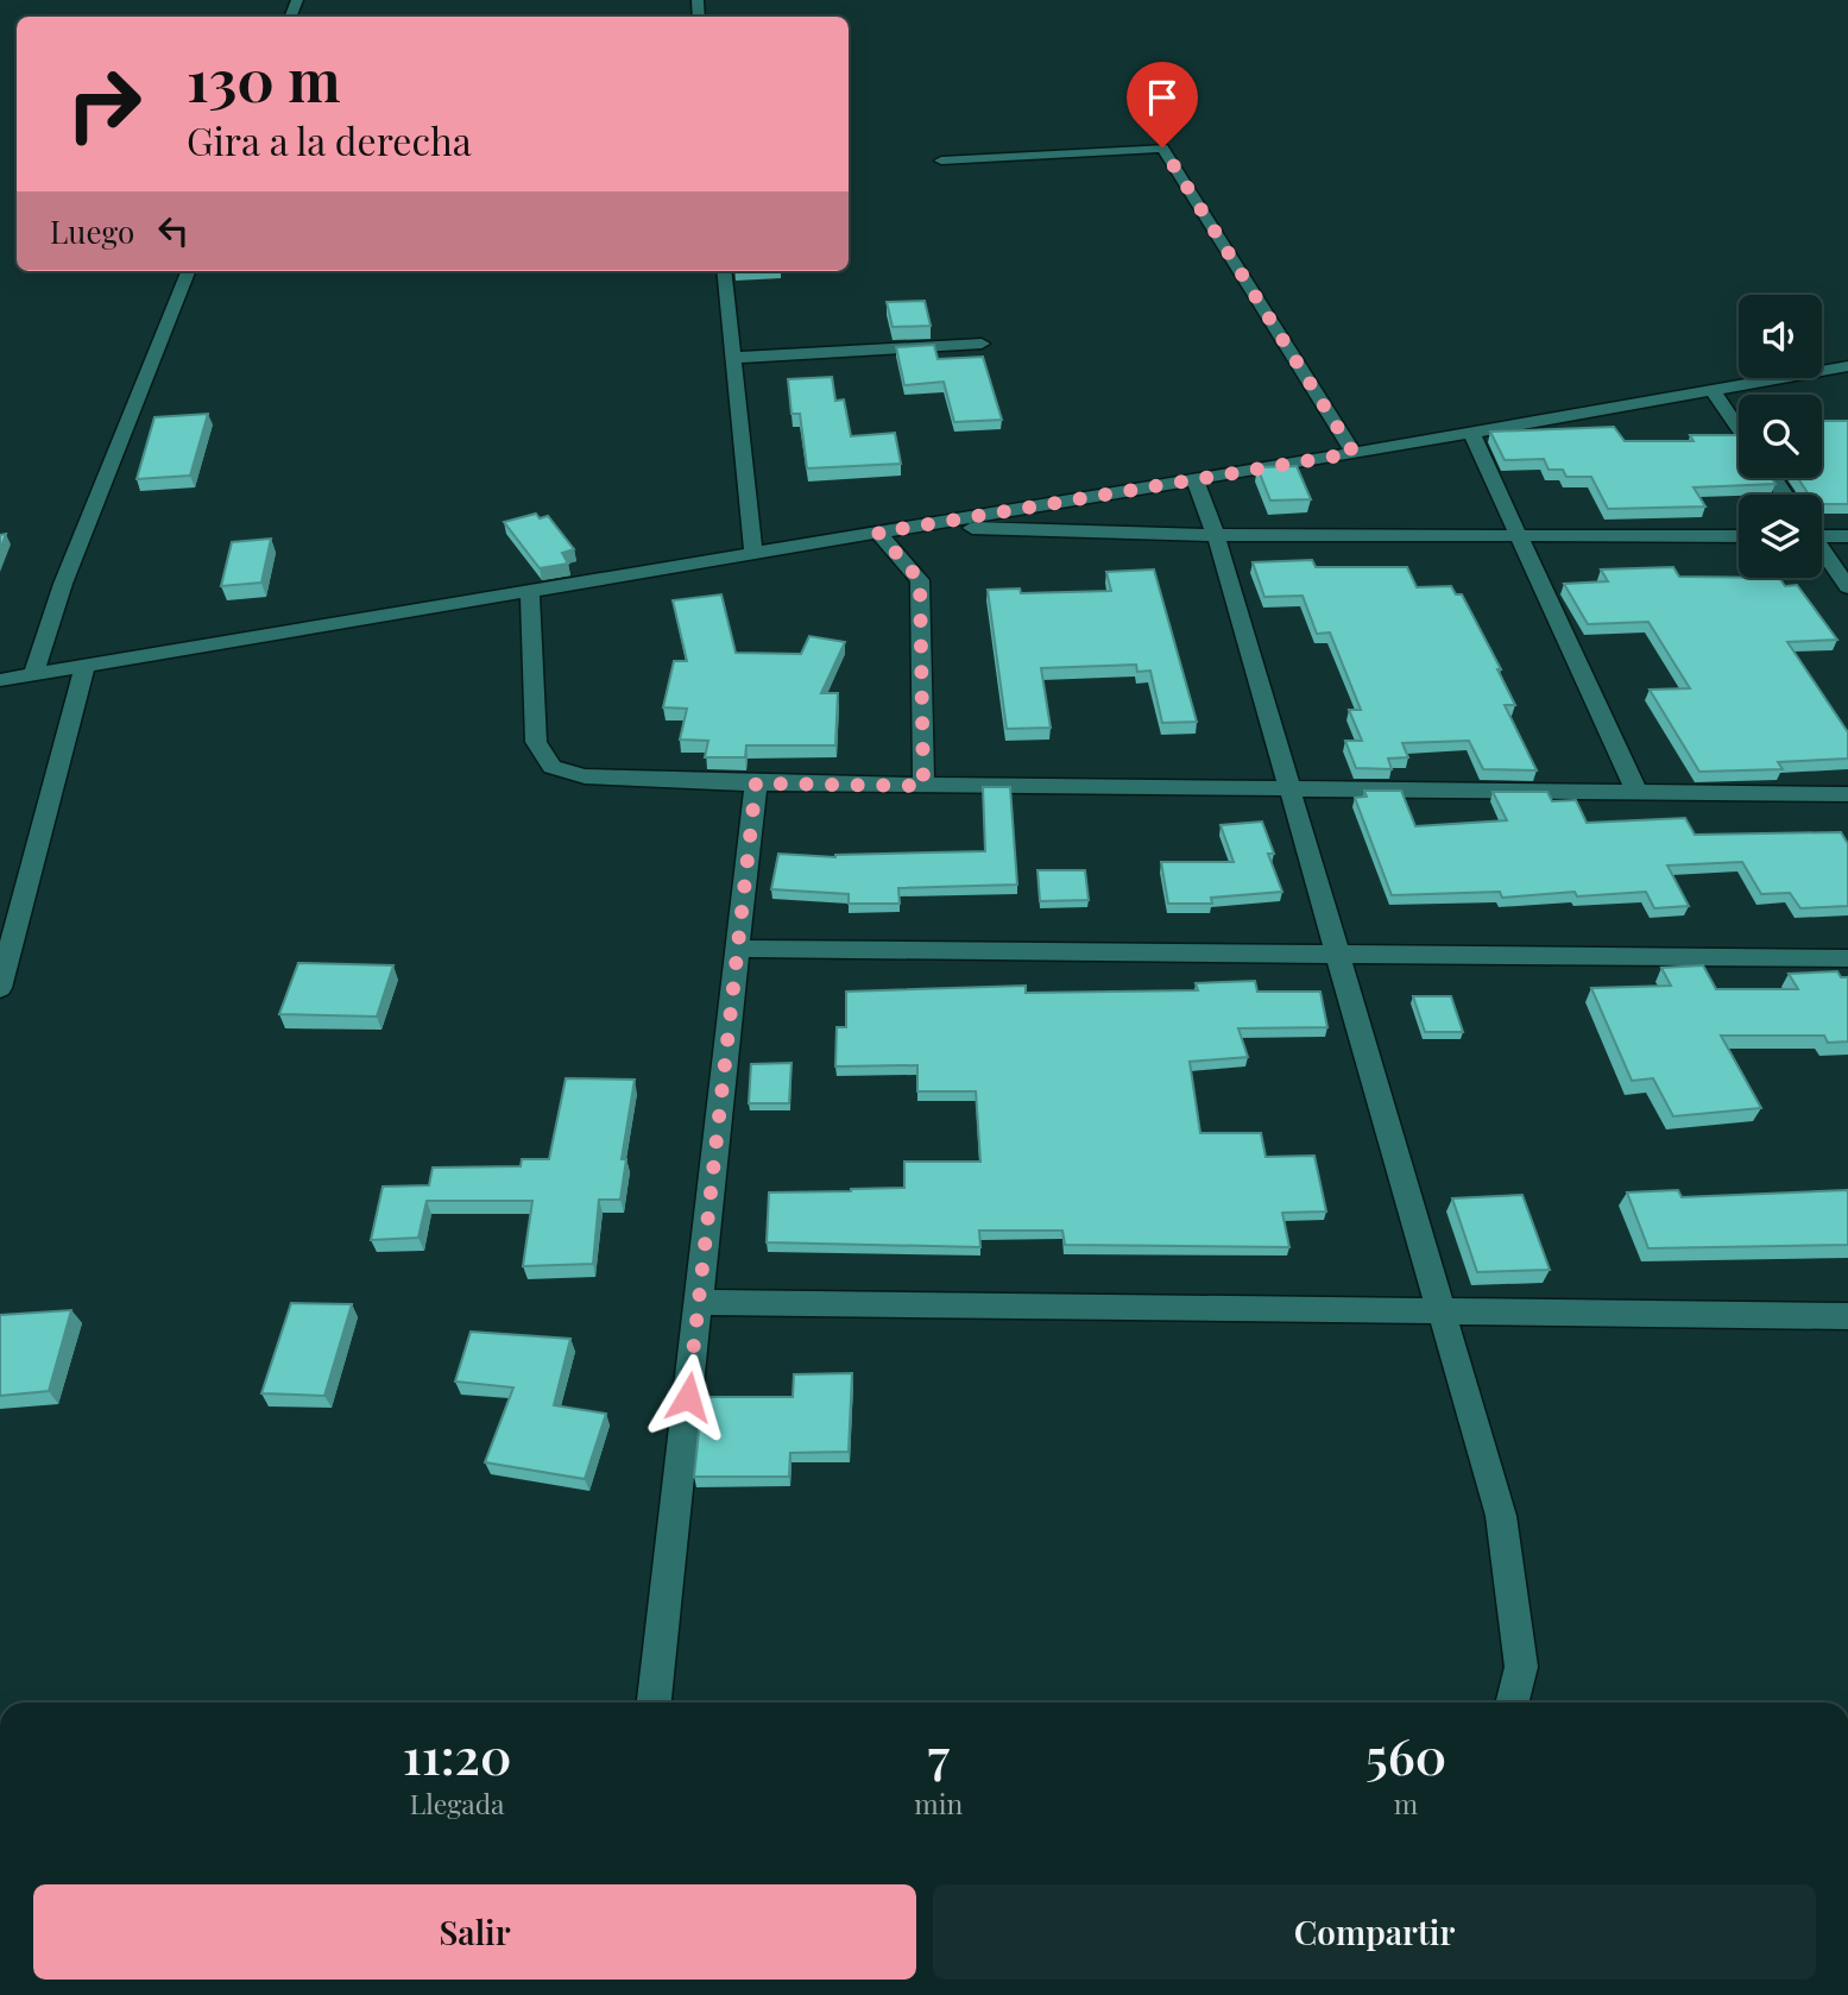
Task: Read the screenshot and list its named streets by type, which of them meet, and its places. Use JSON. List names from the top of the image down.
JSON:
{
  "page": {
    "turn": ["130 m", "Gira a la derecha"],
    "then": "Luego",
    "eta": [
      "11:20",
      "Llegada",
      "7",
      "min",
      "560",
      "m"
    ],
    "buttons": ["Salir", "Compartir"]
  }
}
